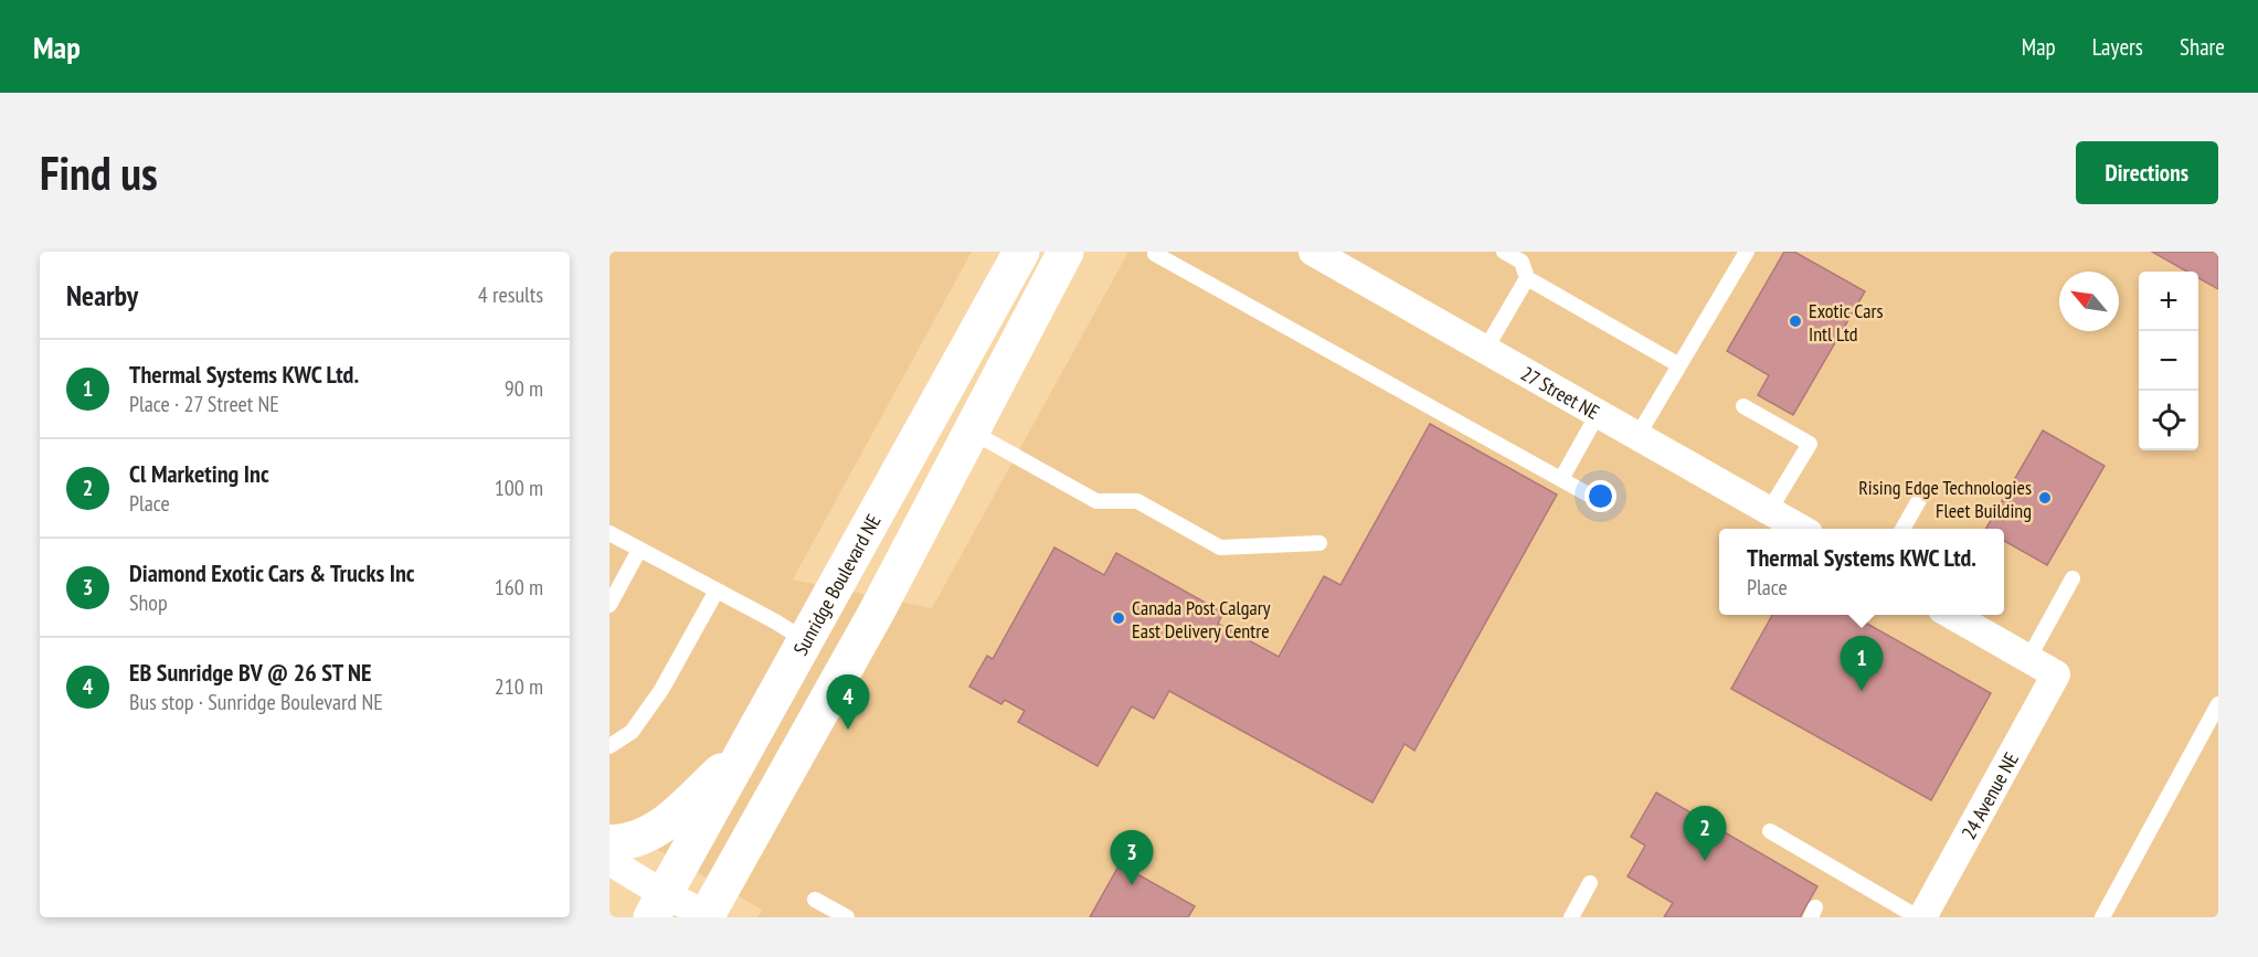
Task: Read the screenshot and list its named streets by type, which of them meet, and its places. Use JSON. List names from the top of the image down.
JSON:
{
  "streets": {
    "street": ["27 Street NE", "Sunridge Boulevard NE", "24 Avenue NE"]
  },
  "places": ["Exotic Cars Intl Ltd", "Rising Edge Technologies Fleet Building", "Canada Post Calgary East Delivery Centre"],
  "north": "top left",
  "page": {
    "header": "Map",
    "nav": ["Map", "Layers", "Share"],
    "buttons": "Directions",
    "title": "Find us",
    "heading": ["Nearby", "4 results"],
    "map_buttons": ["+", "−"],
    "list": [
      {
        "mark": "1",
        "name": "Thermal Systems KWC Ltd.",
        "note": "Place · 27 Street NE",
        "value": "90 m"
      },
      {
        "mark": "2",
        "name": "Cl Marketing Inc",
        "note": "Place",
        "value": "100 m"
      },
      {
        "mark": "3",
        "name": "Diamond Exotic Cars & Trucks Inc",
        "note": "Shop",
        "value": "160 m"
      },
      {
        "mark": "4",
        "name": "EB Sunridge BV @ 26 ST NE",
        "note": "Bus stop · Sunridge Boulevard NE",
        "value": "210 m"
      }
    ],
    "popup": ["Thermal Systems KWC Ltd.", "Place"],
    "pins": [
      "1",
      "4",
      "2",
      "3"
    ]
  }
}
